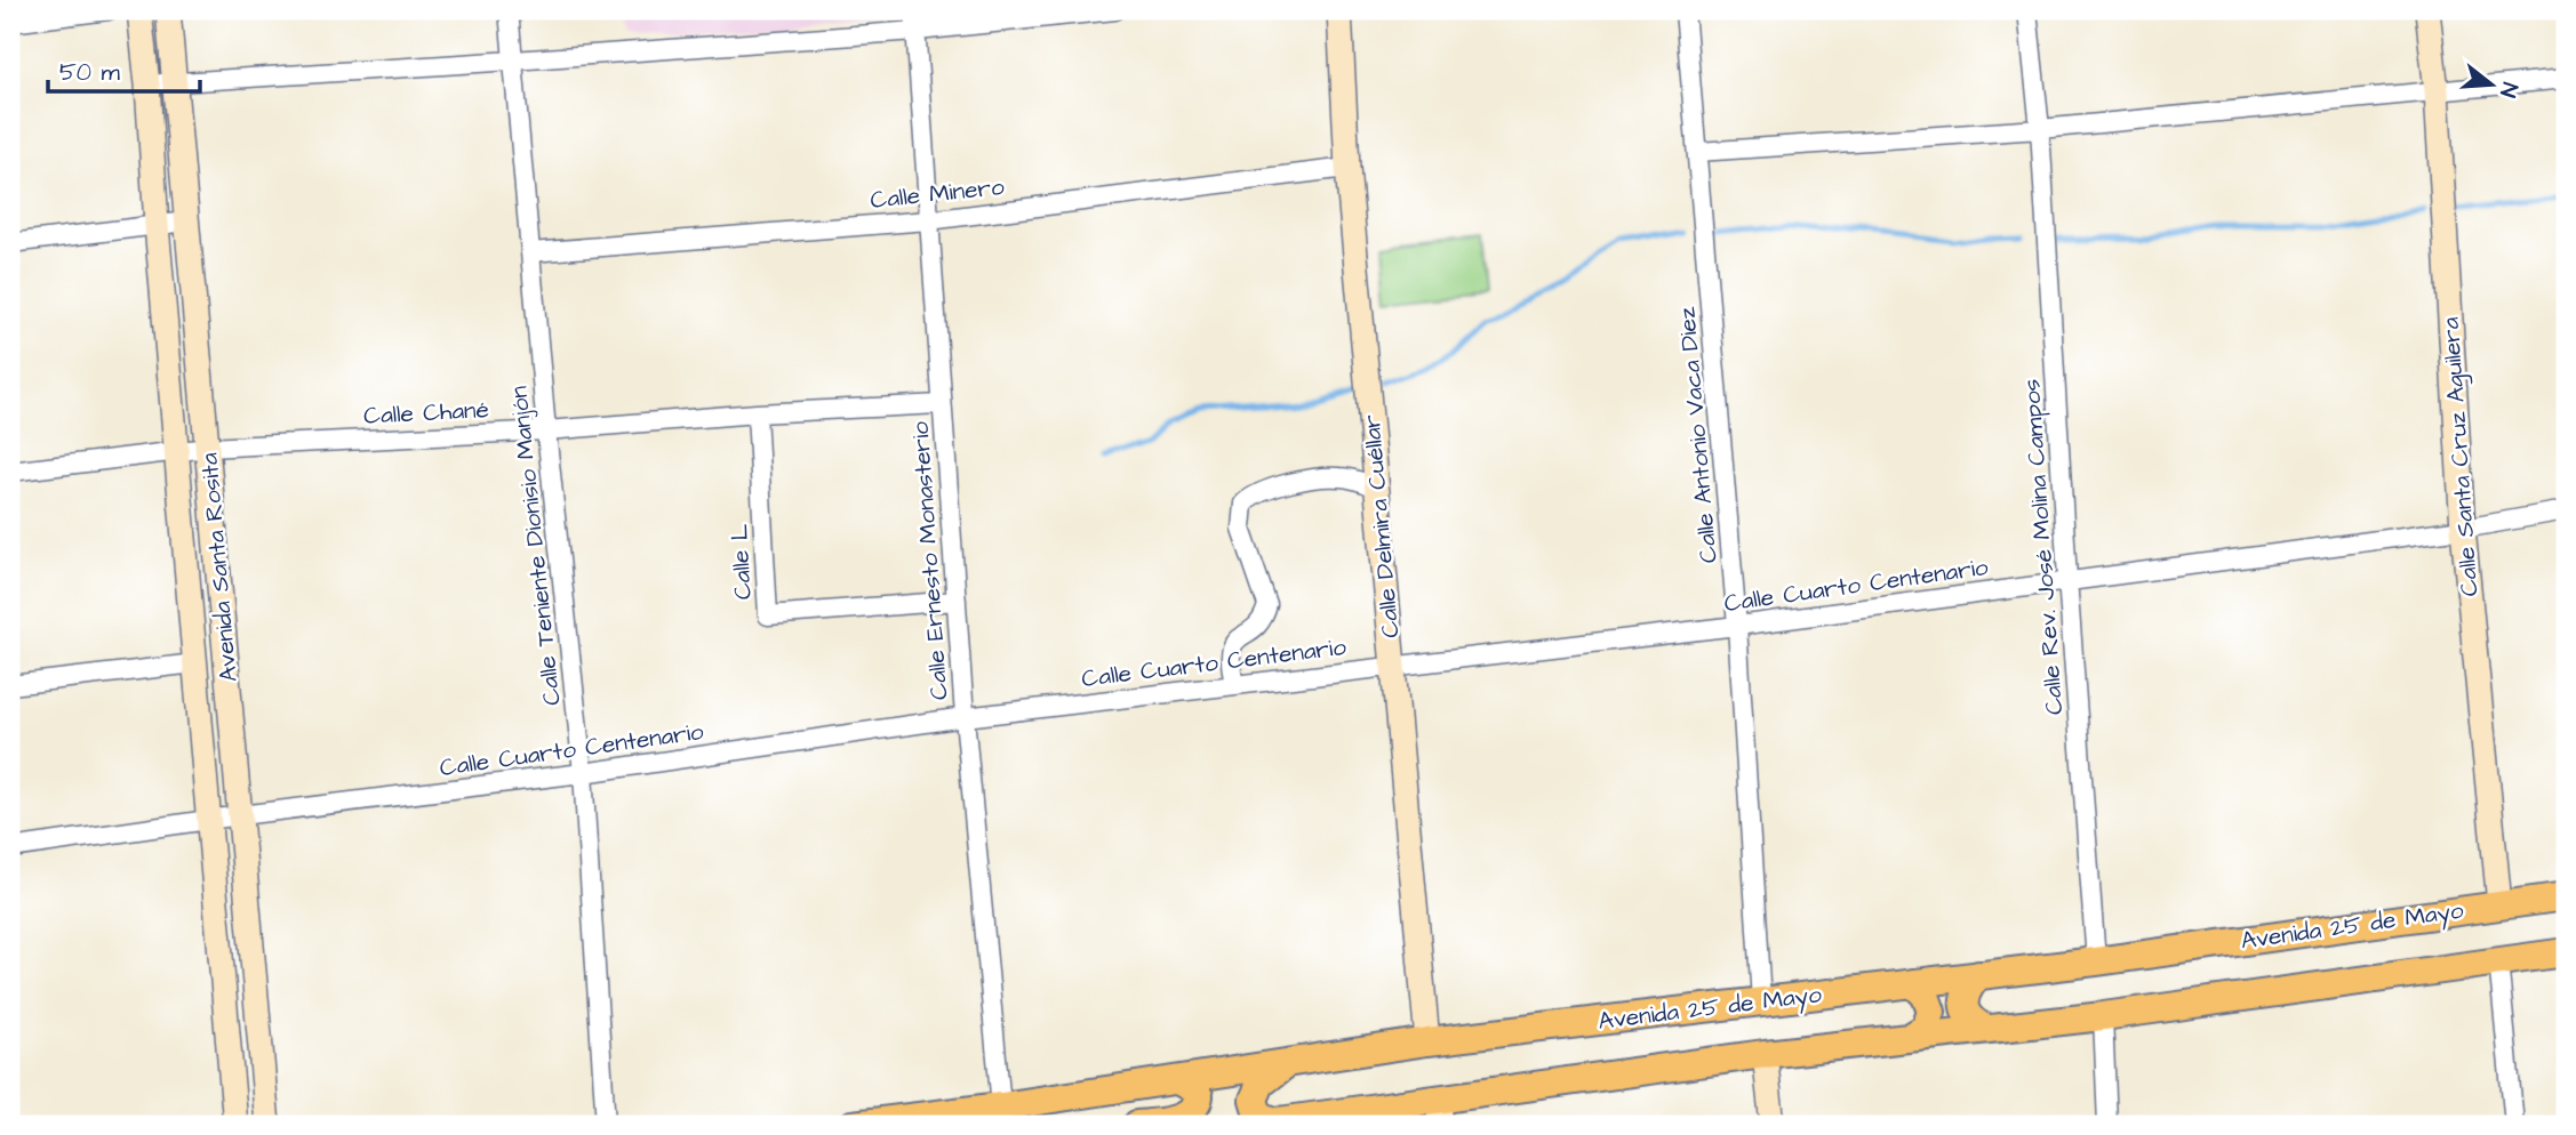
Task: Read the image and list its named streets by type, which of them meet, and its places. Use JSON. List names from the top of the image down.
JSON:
{
  "streets": {
    "main road": [
      "Calle Santa Cruz Aguilera",
      "Calle Delmira Cuéllar",
      "Avenida Santa Rosita",
      "Avenida 25 de Mayo"
    ],
    "street": [
      "Calle Minero",
      "Calle Chané",
      "Calle Antonio Vaca Diez",
      "Calle Teniente Dionisio Manjón",
      "Calle Rev. José Molina Campos",
      "Calle Ernesto Monasterio",
      "Calle L",
      "Calle Cuarto Centenario"
    ]
  },
  "crossings": [
    ["Calle Minero", "Calle Delmira Cuéllar"],
    ["Calle Minero", "Calle Teniente Dionisio Manjón"],
    ["Calle Minero", "Calle Ernesto Monasterio"],
    ["Calle Chané", "Calle Teniente Dionisio Manjón"],
    ["Calle Chané", "Calle Ernesto Monasterio"],
    ["Calle Chané", "Calle L"],
    ["Calle Chané", "Avenida Santa Rosita"],
    ["Calle Antonio Vaca Diez", "Calle Cuarto Centenario"],
    ["Calle Antonio Vaca Diez", "Avenida 25 de Mayo"],
    ["Calle Santa Cruz Aguilera", "Calle Cuarto Centenario"],
    ["Calle Santa Cruz Aguilera", "Avenida 25 de Mayo"],
    ["Calle Delmira Cuéllar", "Calle Cuarto Centenario"],
    ["Calle Delmira Cuéllar", "Avenida 25 de Mayo"],
    ["Calle Teniente Dionisio Manjón", "Calle Cuarto Centenario"],
    ["Calle Rev. José Molina Campos", "Calle Cuarto Centenario"],
    ["Calle Rev. José Molina Campos", "Avenida 25 de Mayo"],
    ["Calle Ernesto Monasterio", "Calle L"],
    ["Calle Ernesto Monasterio", "Calle Cuarto Centenario"],
    ["Calle Ernesto Monasterio", "Avenida 25 de Mayo"],
    ["Avenida Santa Rosita", "Calle Cuarto Centenario"]
  ],
  "scale_bar": "50 m",
  "north": "right"
}
